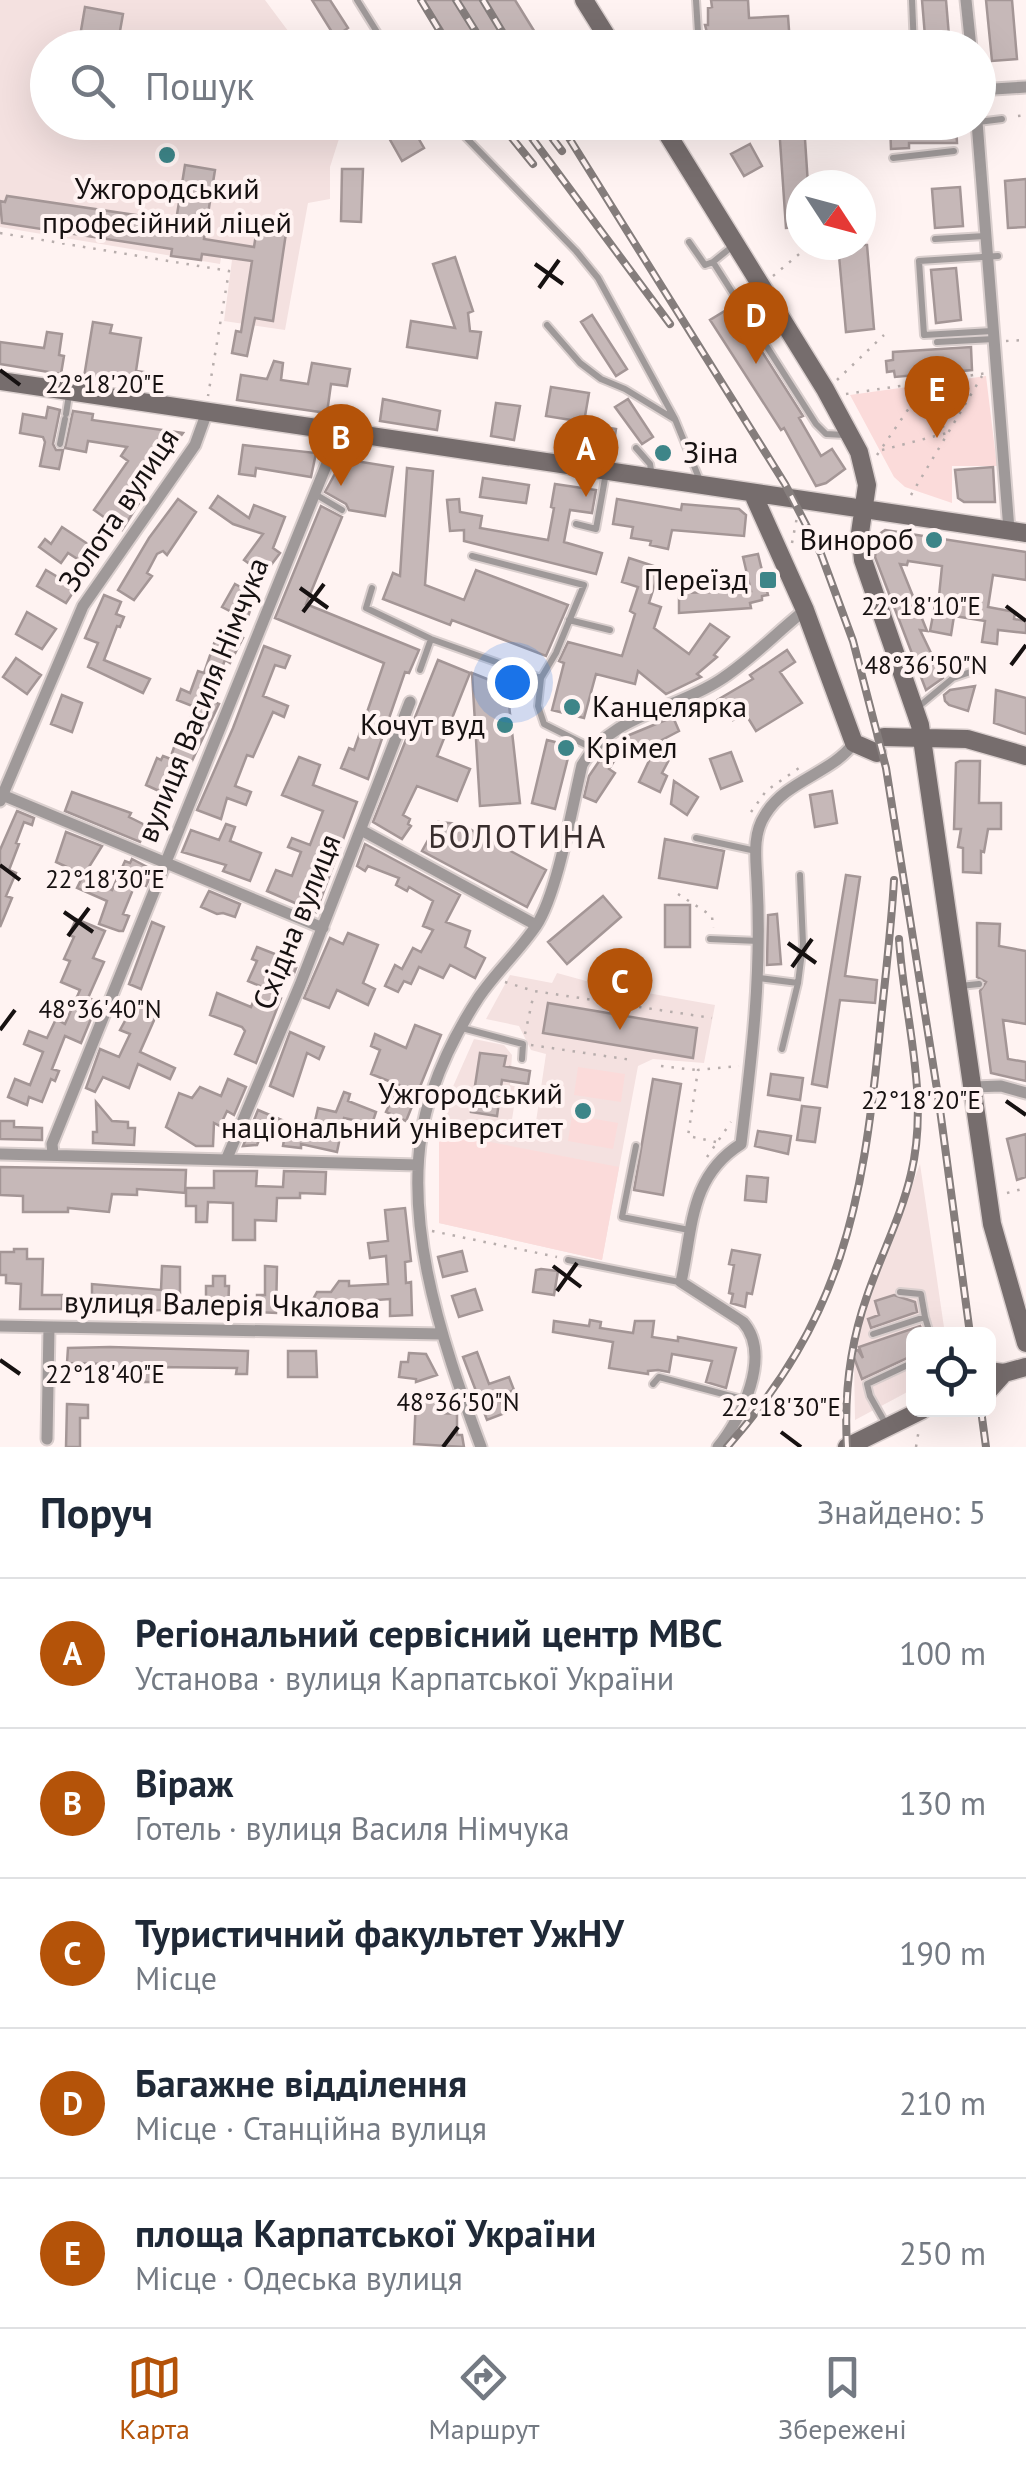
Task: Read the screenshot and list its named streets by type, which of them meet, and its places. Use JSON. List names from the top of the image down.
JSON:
{
  "streets": {
    "street": [
      "Золота вулиця",
      "вулиця Василя Німчука",
      "Східна вулиця",
      "вулиця Валерія Чкалова"
    ]
  },
  "districts": ["БОЛОТИНА"],
  "places": {
    "other": [
      "Ужгородський професійний ліцей",
      "Зіна",
      "Винороб",
      "Канцелярка",
      "Кочут вуд",
      "Крімел",
      "Ужгородський національний університет"
    ],
    "transit": ["Переїзд"]
  },
  "north": "bottom right",
  "page": {
    "search": "Пошук",
    "pins": [
      "D",
      "E",
      "B",
      "A",
      "C"
    ],
    "heading": ["Поруч", "Знайдено: 5"],
    "list": [
      {
        "mark": "A",
        "name": "Регіональний сервісний центр МВС",
        "note": "Установа · вулиця Карпатської України",
        "value": "100 m"
      },
      {
        "mark": "B",
        "name": "Віраж",
        "note": "Готель · вулиця Василя Німчука",
        "value": "130 m"
      },
      {
        "mark": "C",
        "name": "Туристичний факультет УжНУ",
        "note": "Місце",
        "value": "190 m"
      },
      {
        "mark": "D",
        "name": "Багажне відділення",
        "note": "Місце · Станційна вулиця",
        "value": "210 m"
      },
      {
        "mark": "E",
        "name": "площа Карпатської України",
        "note": "Місце · Одеська вулиця",
        "value": "250 m"
      }
    ],
    "nav": ["Карта", "Маршрут", "Збережені"]
  },
  "coordinates": [
    "22°18'20\"E",
    "22°18'10\"E",
    "48°36'50\"N",
    "22°18'30\"E",
    "48°36'40\"N",
    "22°18'40\"E"
  ]
}
